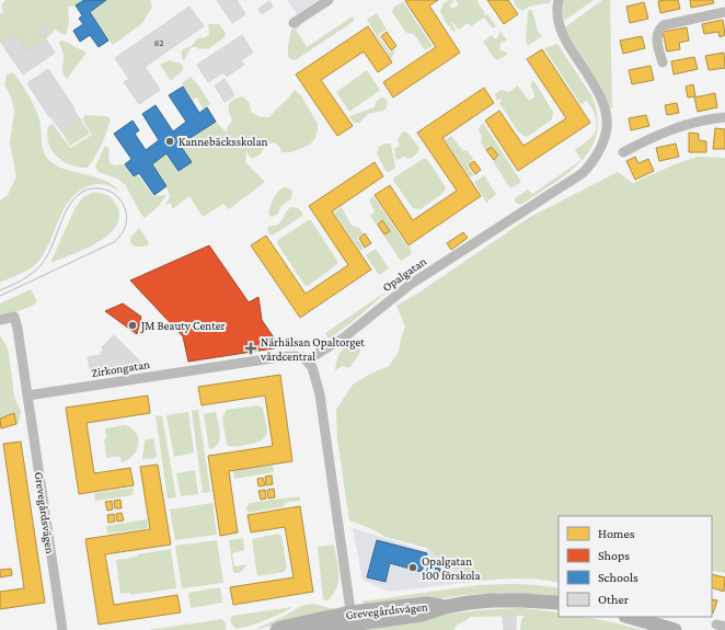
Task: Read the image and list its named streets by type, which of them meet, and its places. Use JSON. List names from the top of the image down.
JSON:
{
  "streets": {
    "street": ["Opalgatan", "Zirkongatan", "Grevegårdsvägen"]
  },
  "crossings": [
    ["Opalgatan", "Zirkongatan"],
    ["Zirkongatan", "Grevegårdsvägen"]
  ],
  "places": {
    "other": ["Kannebäcksskolan", "JM Beauty Center", "Opalgatan 100 förskola"],
    "health": ["Närhälsan Opaltorget vårdcentral"]
  },
  "house_numbers": ["82"],
  "legend": [
    "Homes",
    "Shops",
    "Schools",
    "Other"
  ]
}
